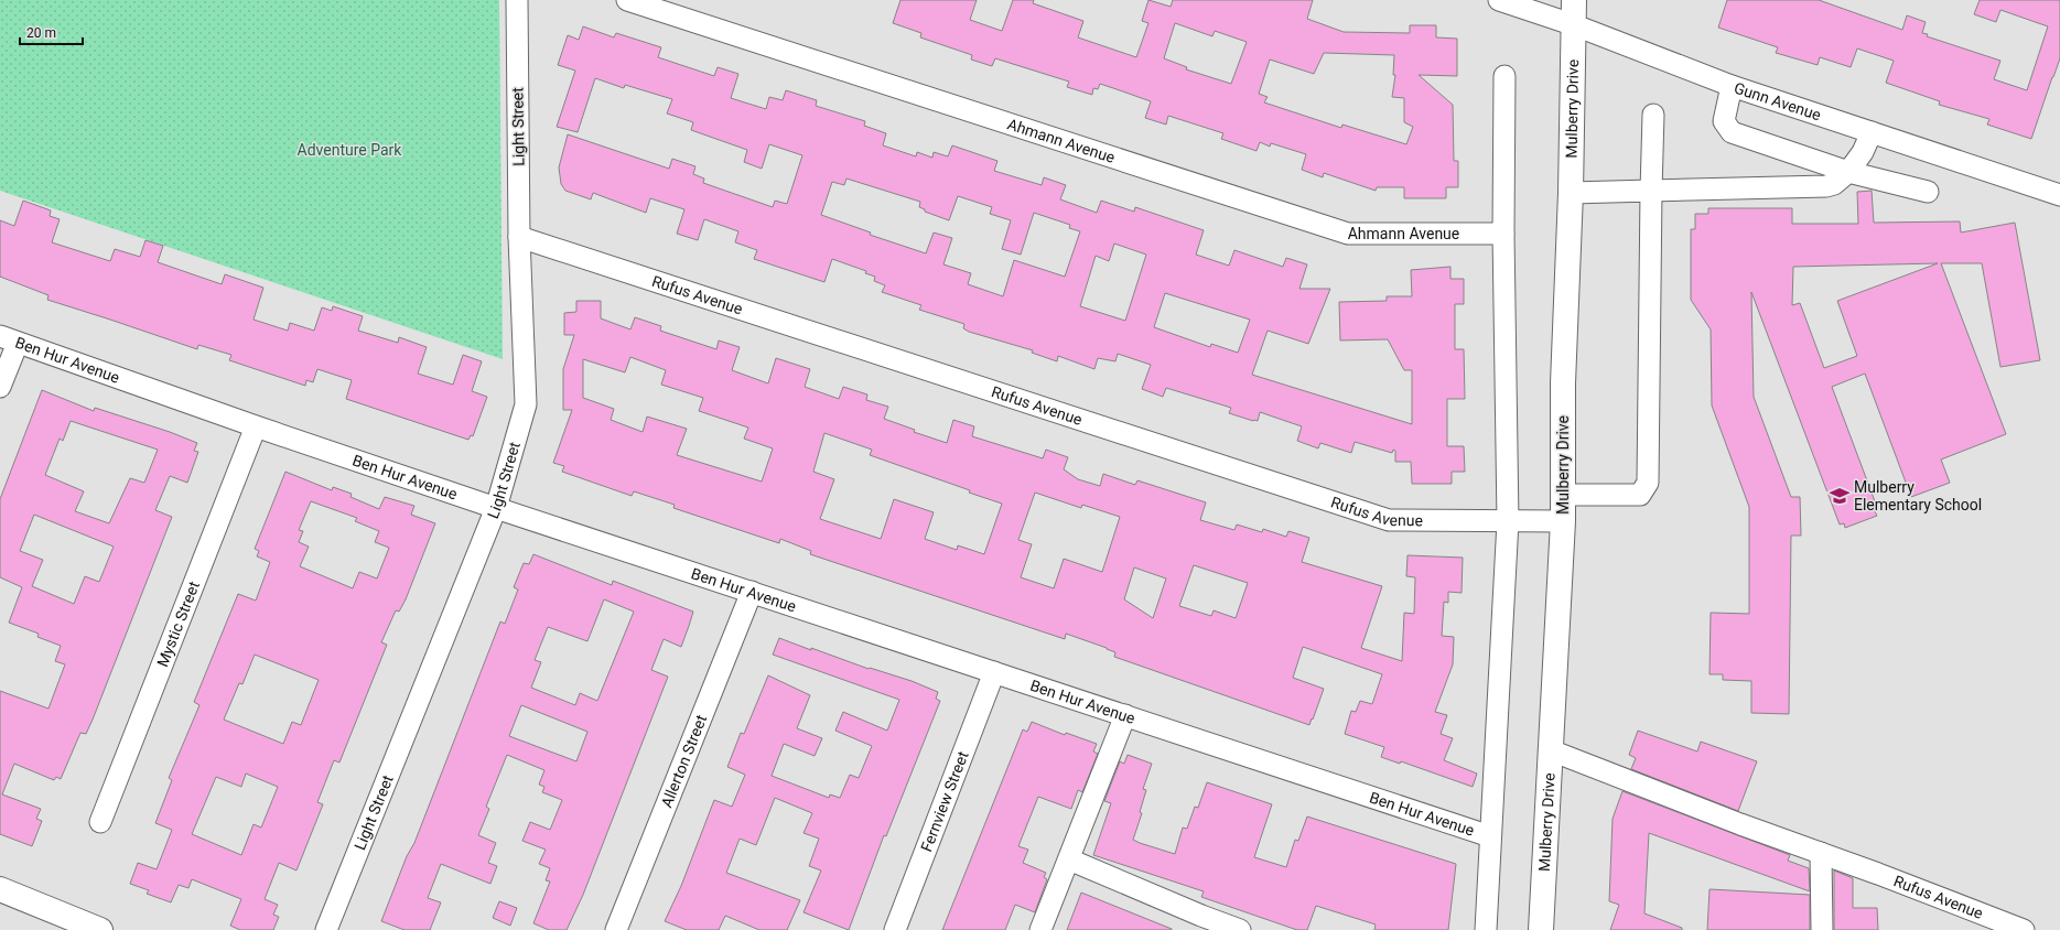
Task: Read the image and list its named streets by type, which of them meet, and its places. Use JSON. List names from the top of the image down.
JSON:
{
  "streets": {
    "main road": ["Mulberry Drive"],
    "street": [
      "Gunn Avenue",
      "Light Street",
      "Ahmann Avenue",
      "Rufus Avenue",
      "Ben Hur Avenue",
      "Mystic Street",
      "Allerton Street",
      "Fernview Street"
    ]
  },
  "crossings": [
    ["Gunn Avenue", "Mulberry Drive"],
    ["Mulberry Drive", "Rufus Avenue"],
    ["Light Street", "Rufus Avenue"],
    ["Light Street", "Ben Hur Avenue"],
    ["Ben Hur Avenue", "Mystic Street"],
    ["Ben Hur Avenue", "Allerton Street"],
    ["Ben Hur Avenue", "Fernview Street"]
  ],
  "parks": ["Adventure Park"],
  "places": {
    "school or university": ["Mulberry Elementary School"]
  },
  "scale_bar": "20 m"
}
